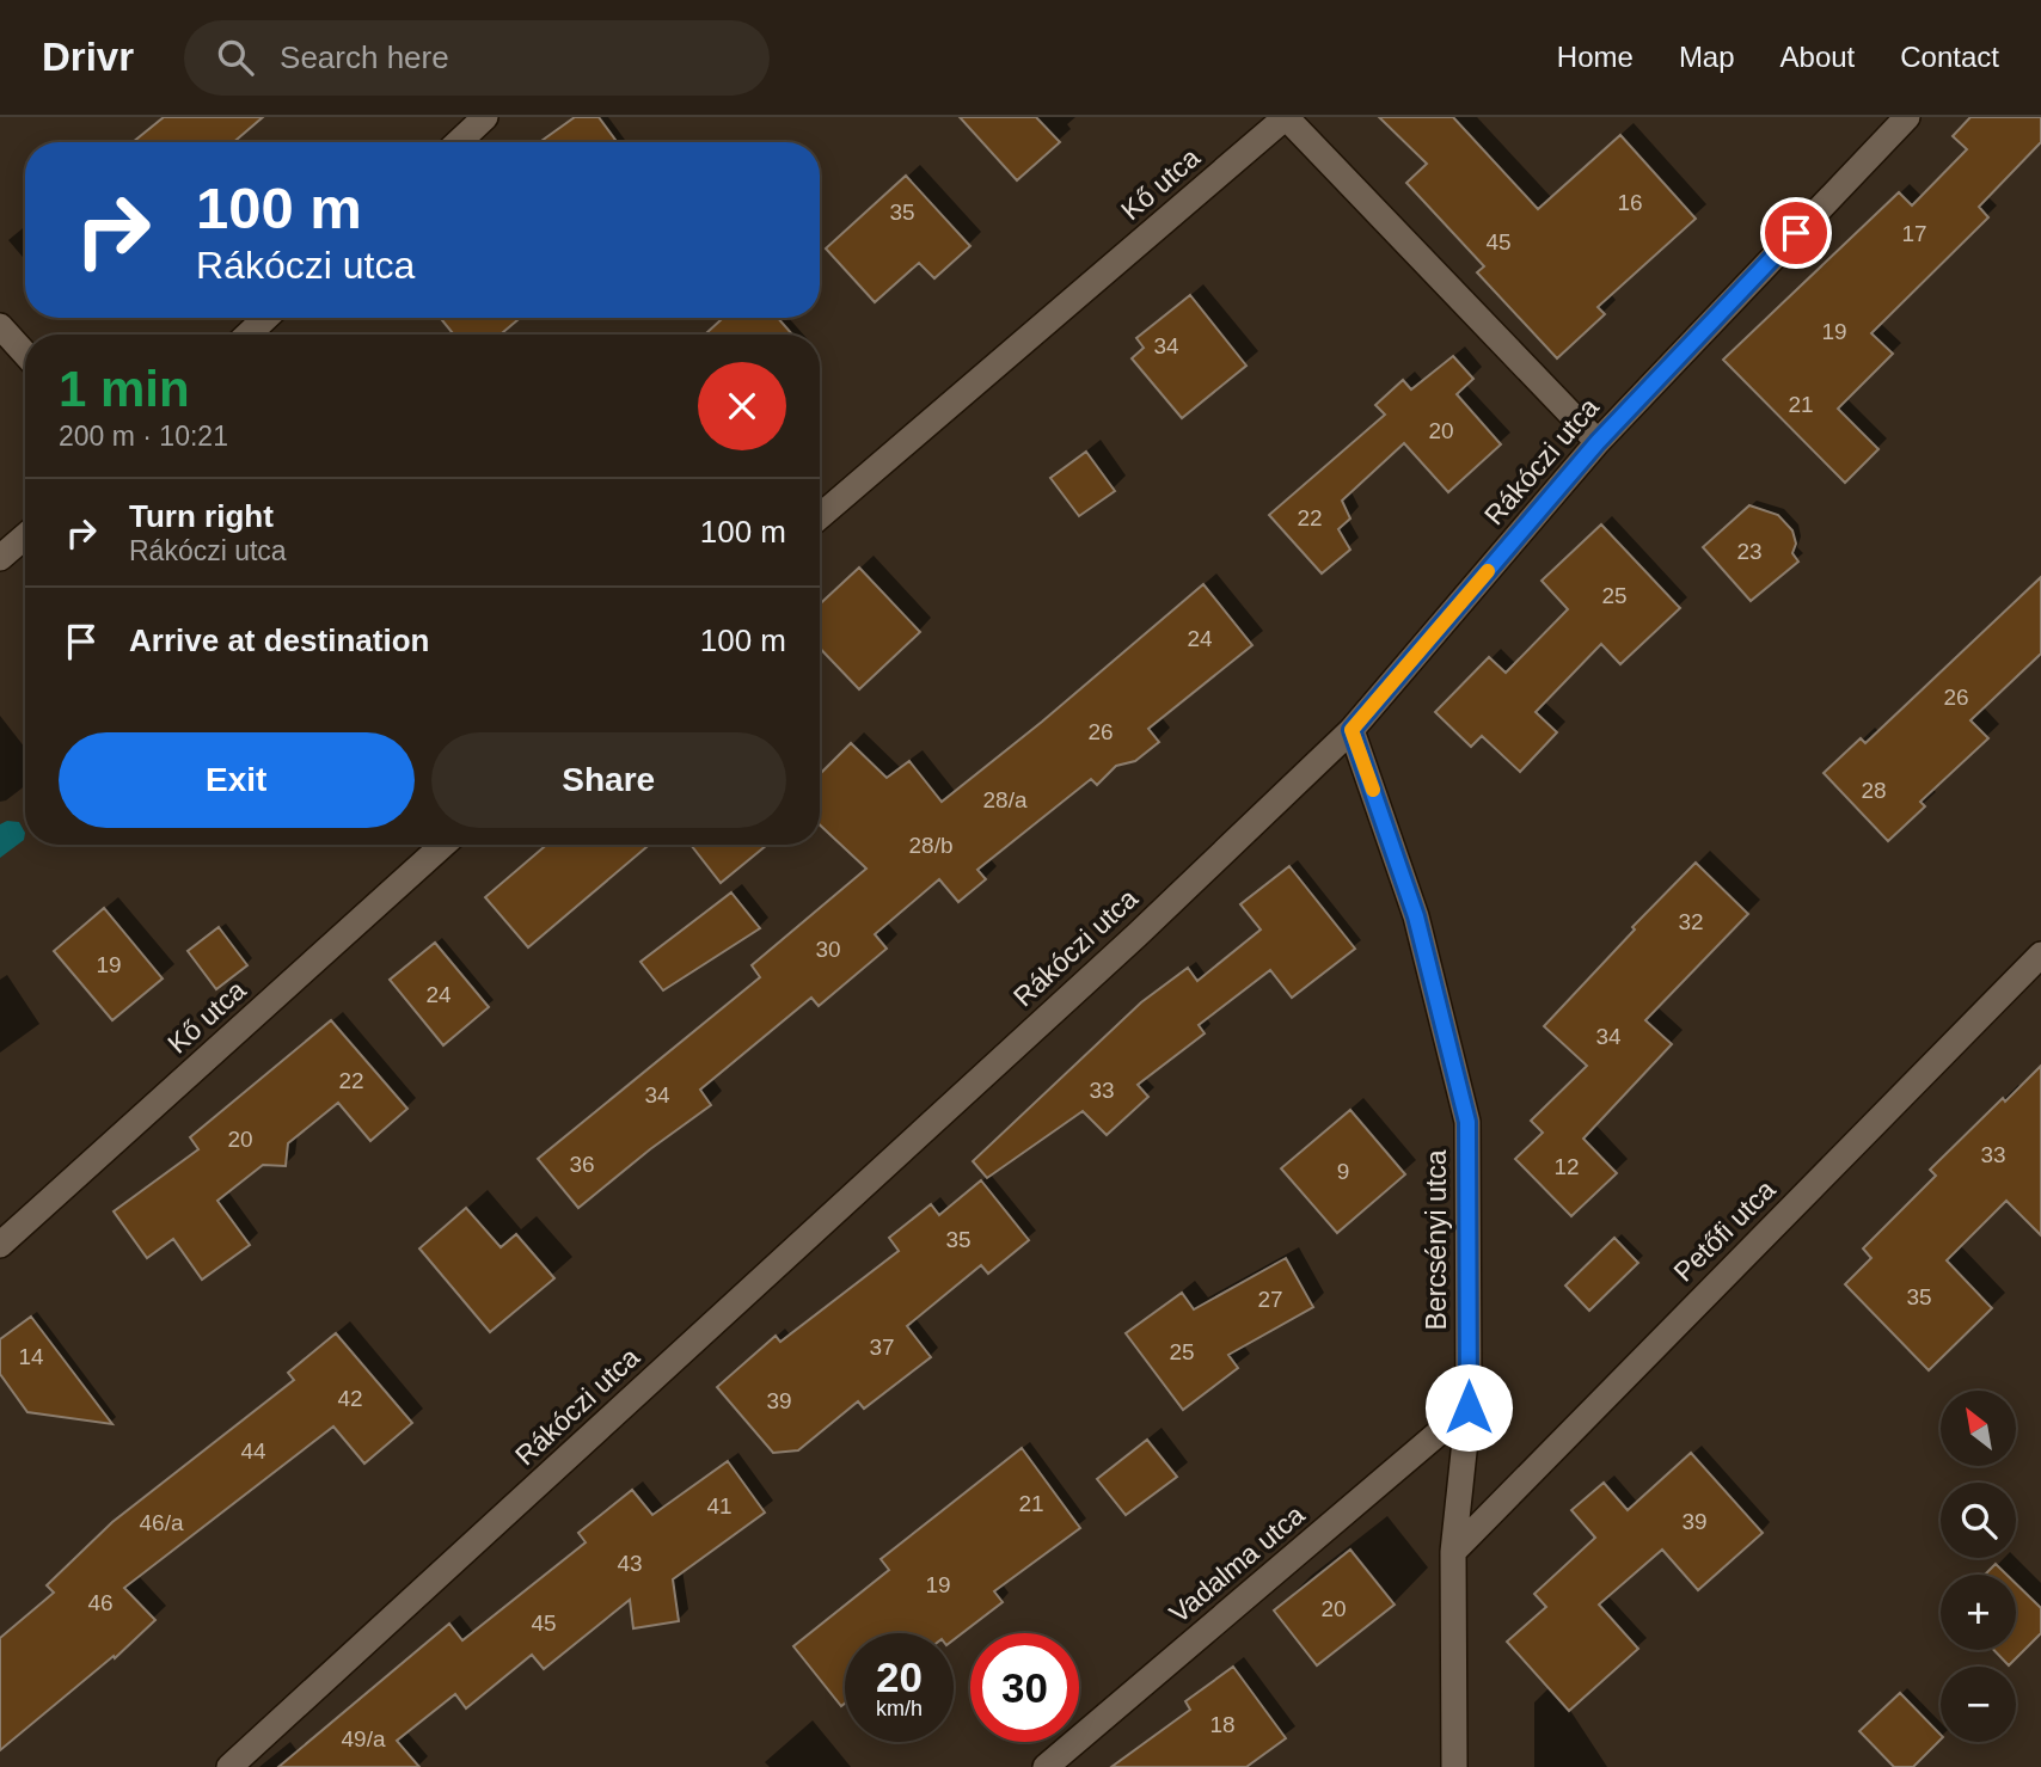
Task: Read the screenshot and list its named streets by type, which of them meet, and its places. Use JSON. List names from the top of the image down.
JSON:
{
  "streets": {
    "street": [
      "Kő utca",
      "Rákóczi utca",
      "Petőfi utca",
      "Bercsényi utca",
      "Vadalma utca"
    ]
  },
  "crossings": [
    ["Kő utca", "Rákóczi utca"],
    ["Rákóczi utca", "Bercsényi utca"],
    ["Petőfi utca", "Bercsényi utca"],
    ["Bercsényi utca", "Vadalma utca"]
  ],
  "house_numbers": [
    "16",
    "35",
    "17",
    "45",
    "19",
    "34",
    "21",
    "20",
    "22",
    "23",
    "25",
    "24",
    "26",
    "26",
    "28",
    "28/a",
    "28/b",
    "32",
    "30",
    "19",
    "24",
    "34",
    "22",
    "33",
    "34",
    "20",
    "33",
    "36",
    "12",
    "9",
    "35",
    "35",
    "27",
    "37",
    "25",
    "14",
    "42",
    "39",
    "44",
    "21",
    "41",
    "39",
    "46/a",
    "43",
    "19",
    "46",
    "20",
    "45",
    "18",
    "49/a"
  ],
  "north": "top left",
  "page": {
    "header": "Drivr",
    "search": "Search here",
    "nav": [
      "Home",
      "Map",
      "About",
      "Contact"
    ],
    "turn": ["100 m", "Rákóczi utca"],
    "heading": ["1 min", "200 m · 10:21"],
    "list": [
      {
        "name": "Turn right",
        "note": "Rákóczi utca",
        "value": "100 m"
      },
      {
        "name": "Arrive at destination",
        "value": "100 m"
      }
    ],
    "buttons": ["Exit", "Share"],
    "map_buttons": ["+", "−"],
    "speed": "20 km/h",
    "limit": "30"
  }
}
